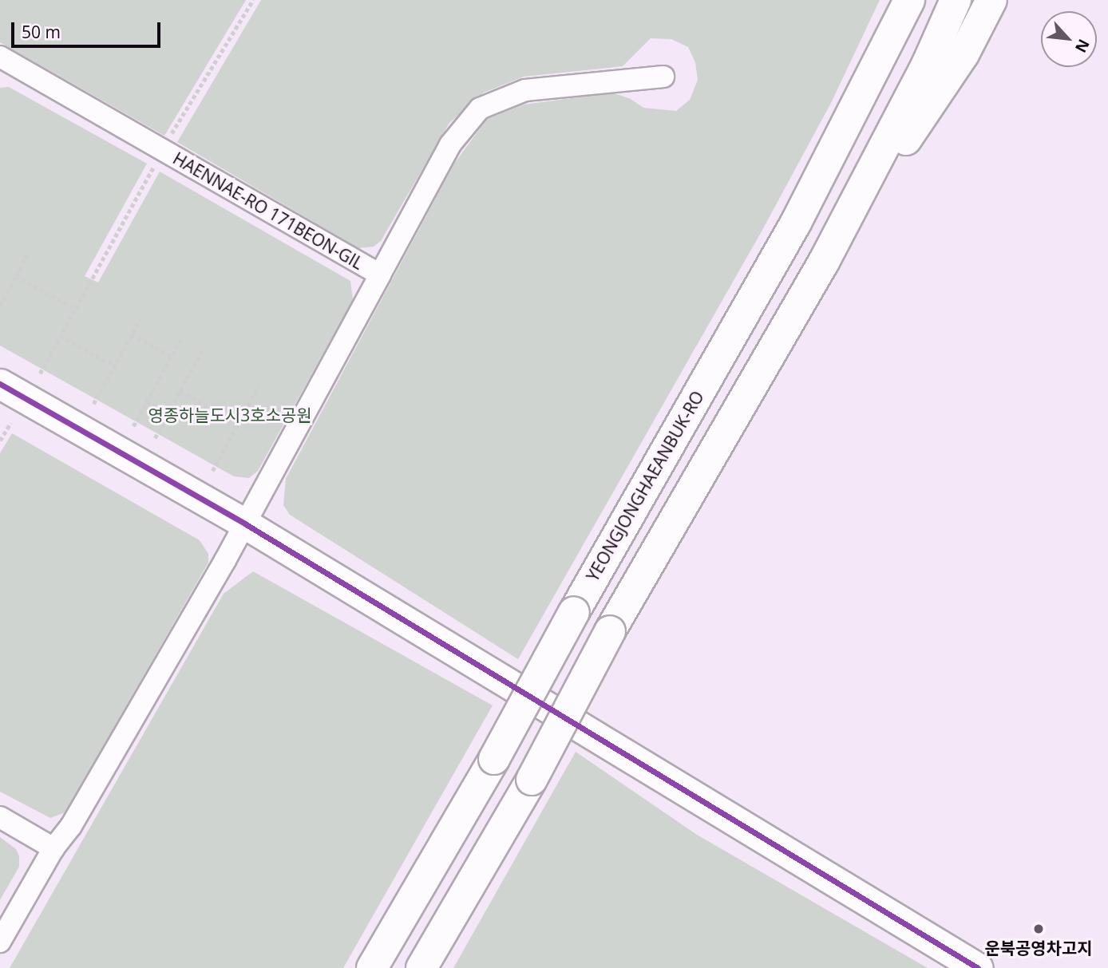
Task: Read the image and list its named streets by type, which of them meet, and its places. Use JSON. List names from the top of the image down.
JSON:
{
  "streets": {
    "highway": ["YEONGJONGHAEANBUK-RO"],
    "street": ["HAENNAE-RO 171BEON-GIL"]
  },
  "parks": ["영종하늘도시3호소공원"],
  "places": ["운북공영차고지"],
  "scale_bar": "50 m",
  "north": "bottom right"
}
